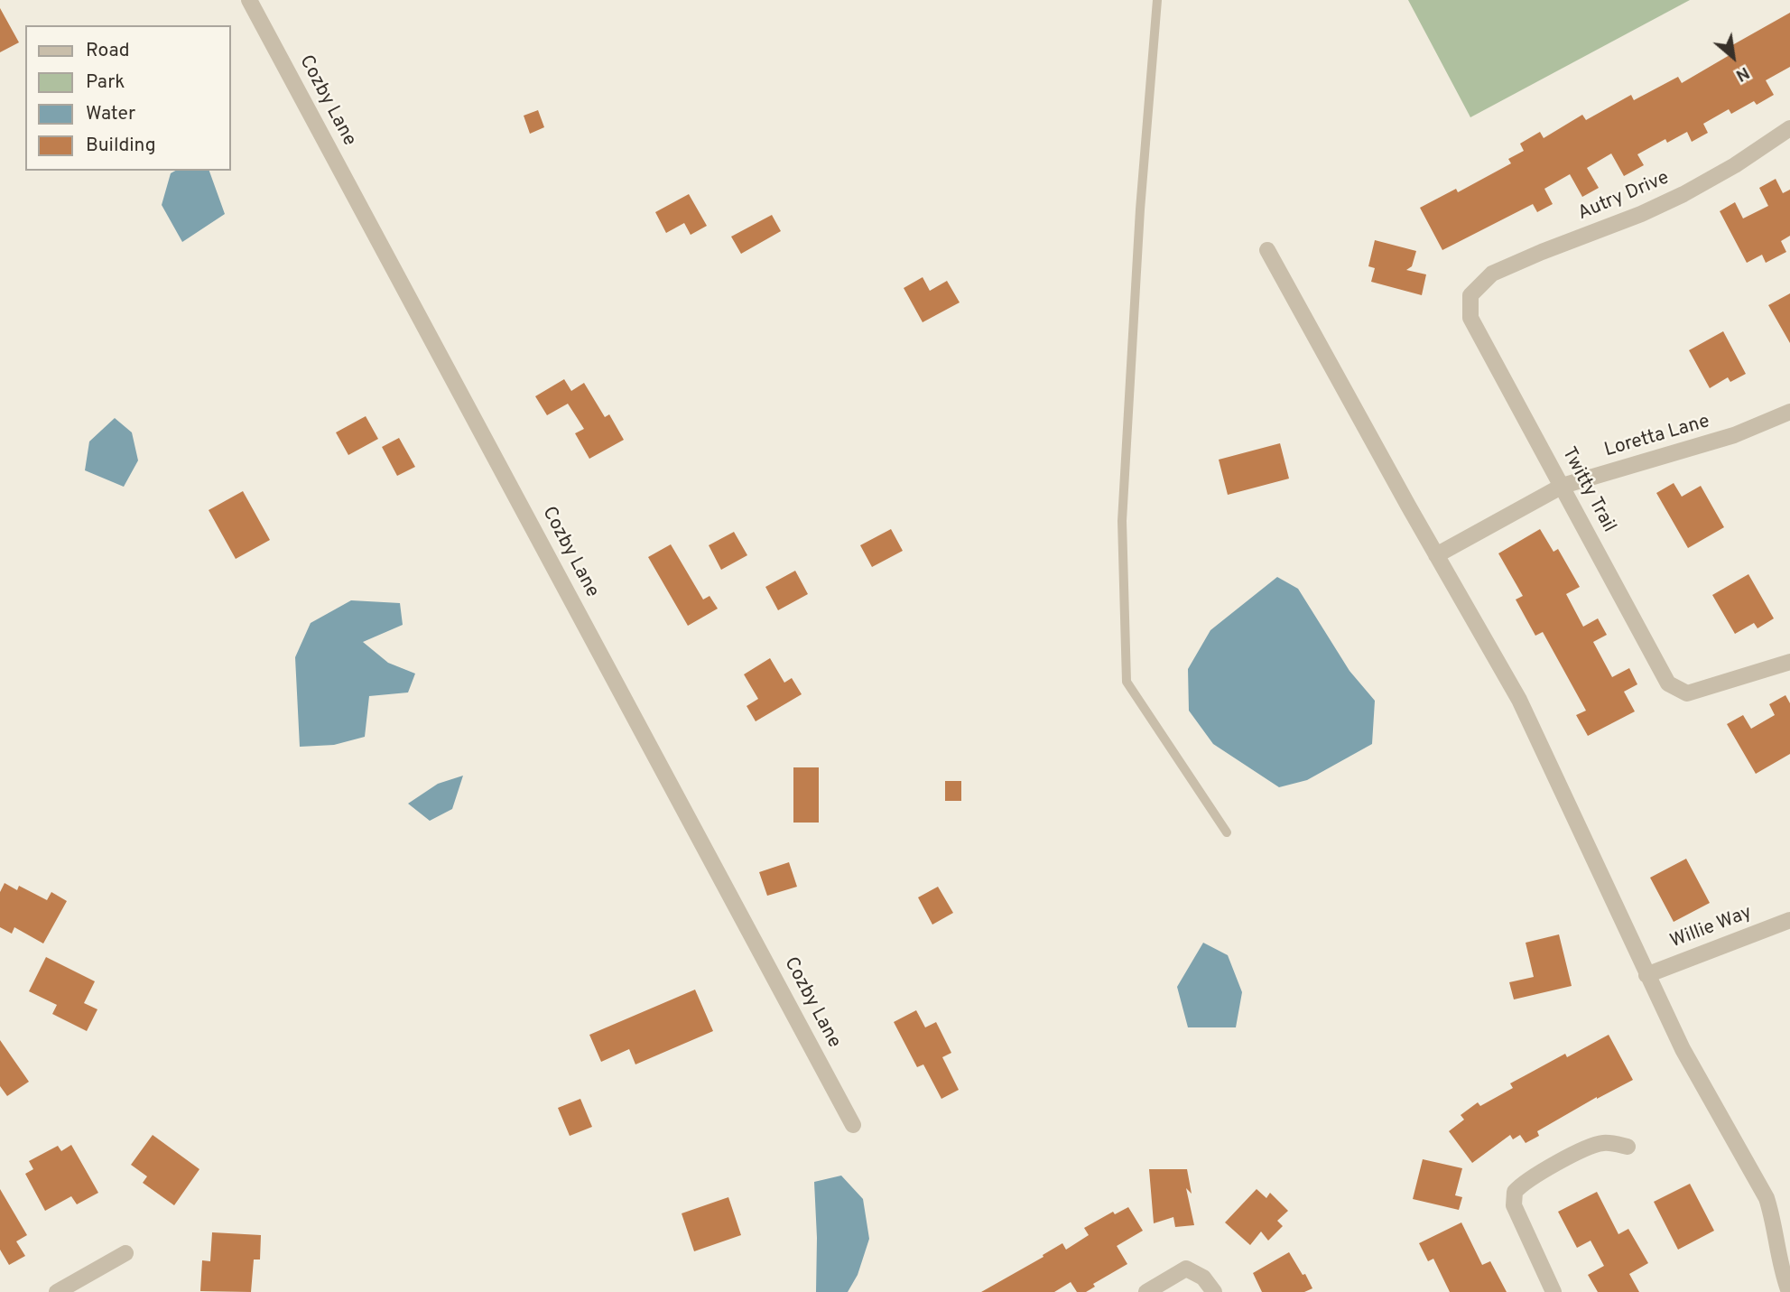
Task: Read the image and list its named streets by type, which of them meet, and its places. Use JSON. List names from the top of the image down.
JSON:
{
  "streets": {
    "street": [
      "Cozby Lane",
      "Autry Drive",
      "Loretta Lane",
      "Twitty Trail",
      "Willie Way"
    ]
  },
  "crossings": [
    ["Autry Drive", "Twitty Trail"],
    ["Loretta Lane", "Twitty Trail"]
  ],
  "legend": [
    "Road",
    "Park",
    "Water",
    "Building"
  ],
  "north": "bottom right"
}
